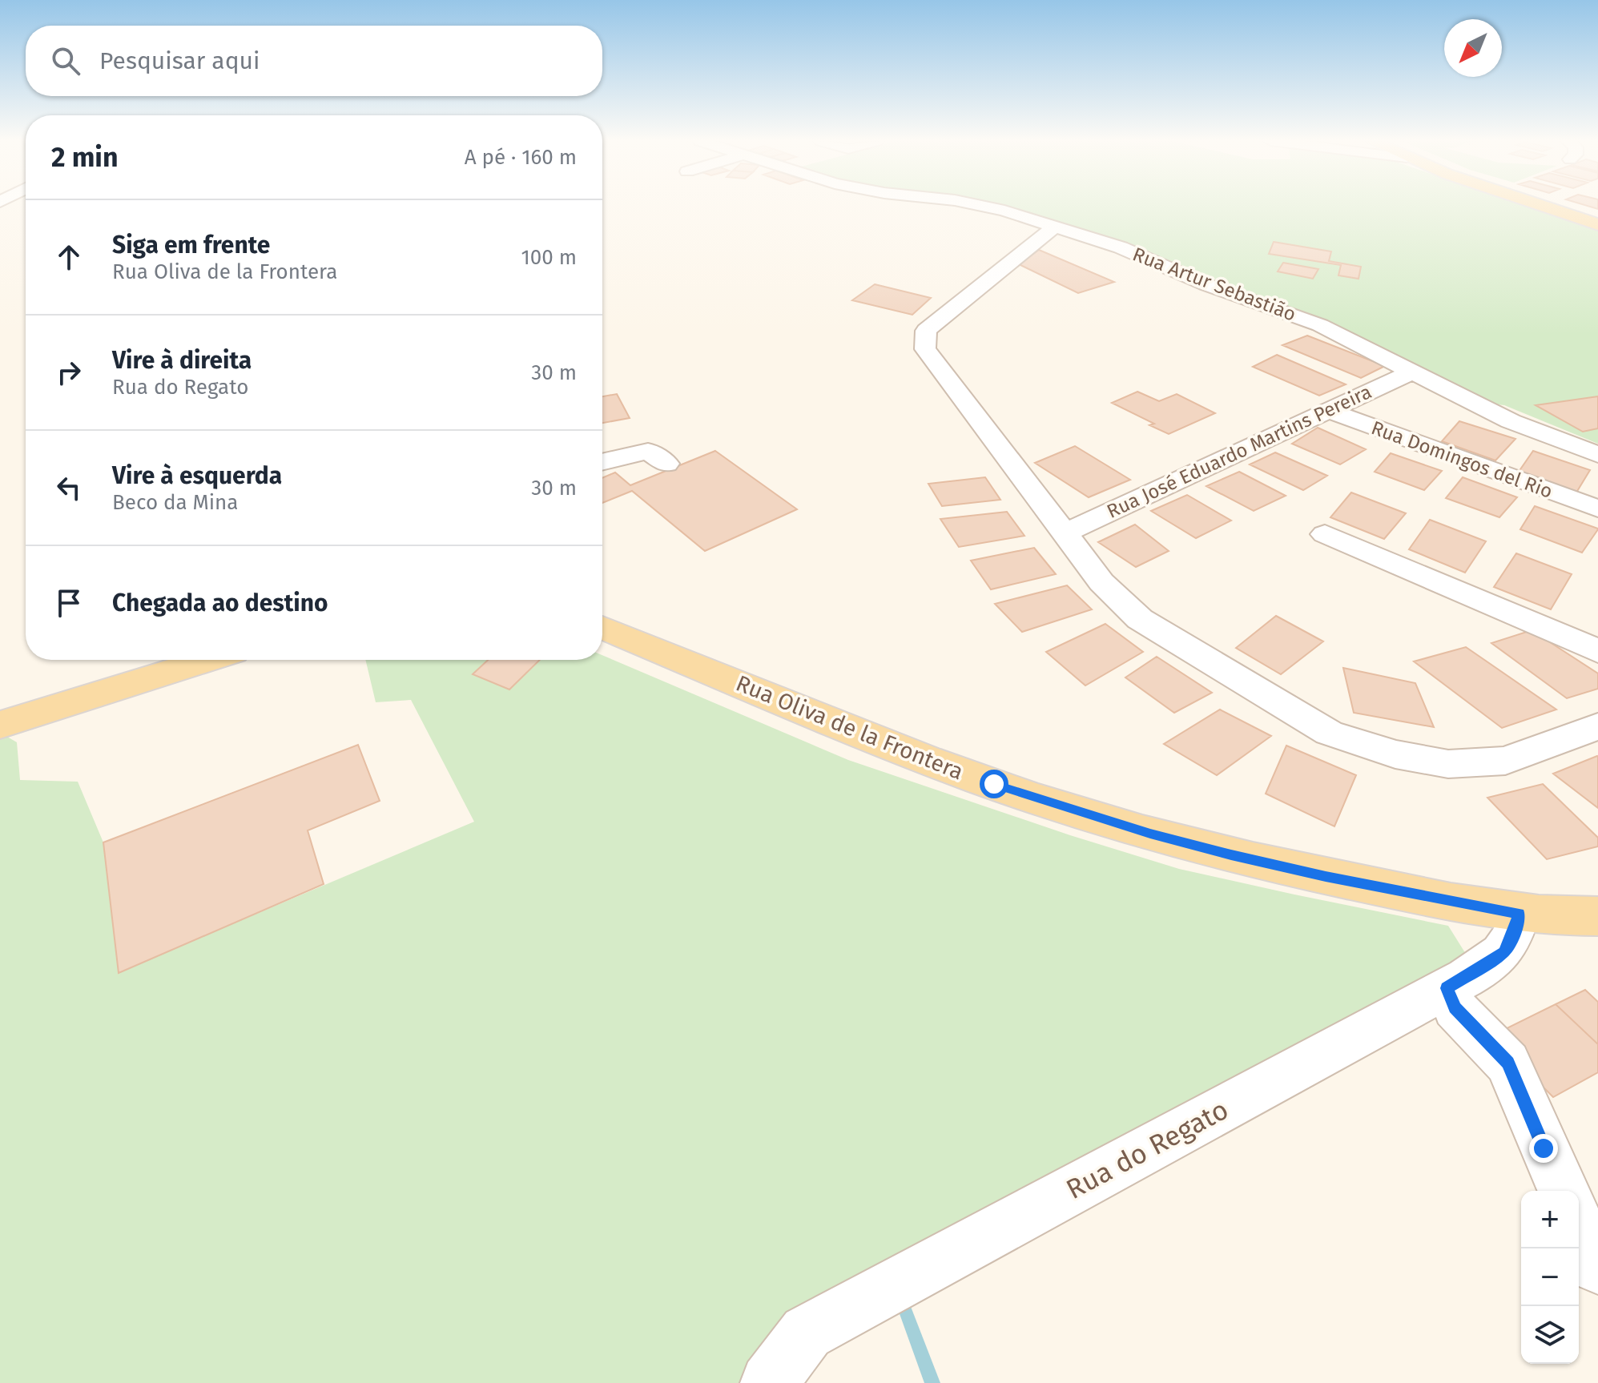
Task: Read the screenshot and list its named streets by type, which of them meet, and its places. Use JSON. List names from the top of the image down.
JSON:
{
  "streets": {
    "main road": ["Rua Oliva de la Frontera"],
    "street": [
      "Rua Artur Sebastião",
      "Rua José Eduardo Martins Pereira",
      "Rua Domingos del Rio",
      "Rua do Regato"
    ]
  },
  "crossings": [
    ["Rua Artur Sebastião", "Rua José Eduardo Martins Pereira"],
    ["Rua José Eduardo Martins Pereira", "Rua Domingos del Rio"],
    ["Rua Oliva de la Frontera", "Rua do Regato"]
  ],
  "north": "bottom left",
  "page": {
    "search": "Pesquisar aqui",
    "heading": ["2 min", "A pé · 160 m"],
    "list": [
      ["Siga em frente", "Rua Oliva de la Frontera", "100 m"],
      ["Vire à direita", "Rua do Regato", "30 m"],
      ["Vire à esquerda", "Beco da Mina", "30 m"],
      "Chegada ao destino"
    ],
    "map_buttons": ["+", "−"]
  }
}
